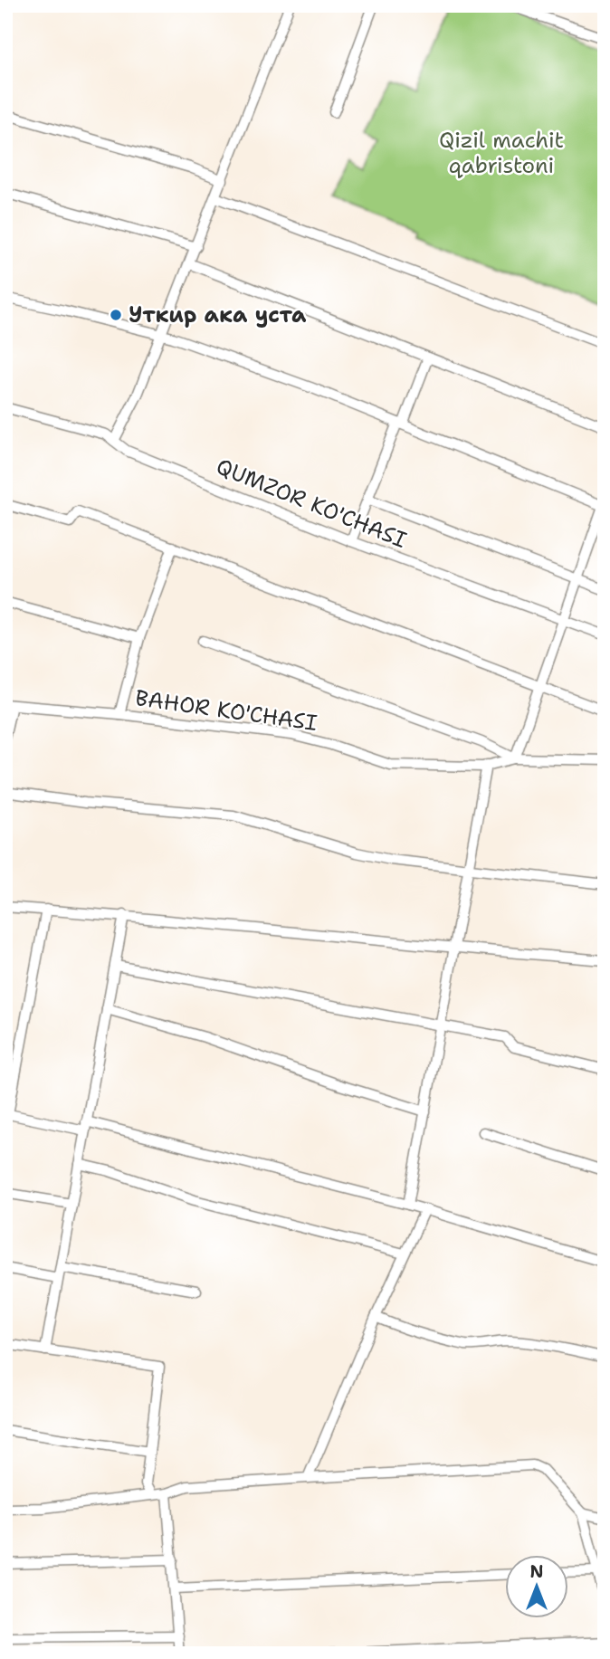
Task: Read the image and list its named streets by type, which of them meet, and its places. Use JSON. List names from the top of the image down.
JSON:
{
  "streets": {
    "street": ["QUMZOR KO'CHASI", "BAHOR KO'CHASI"]
  },
  "parks": ["Qizil machit qabristoni"],
  "places": ["Уткир ака уста"],
  "north": "top"
}
